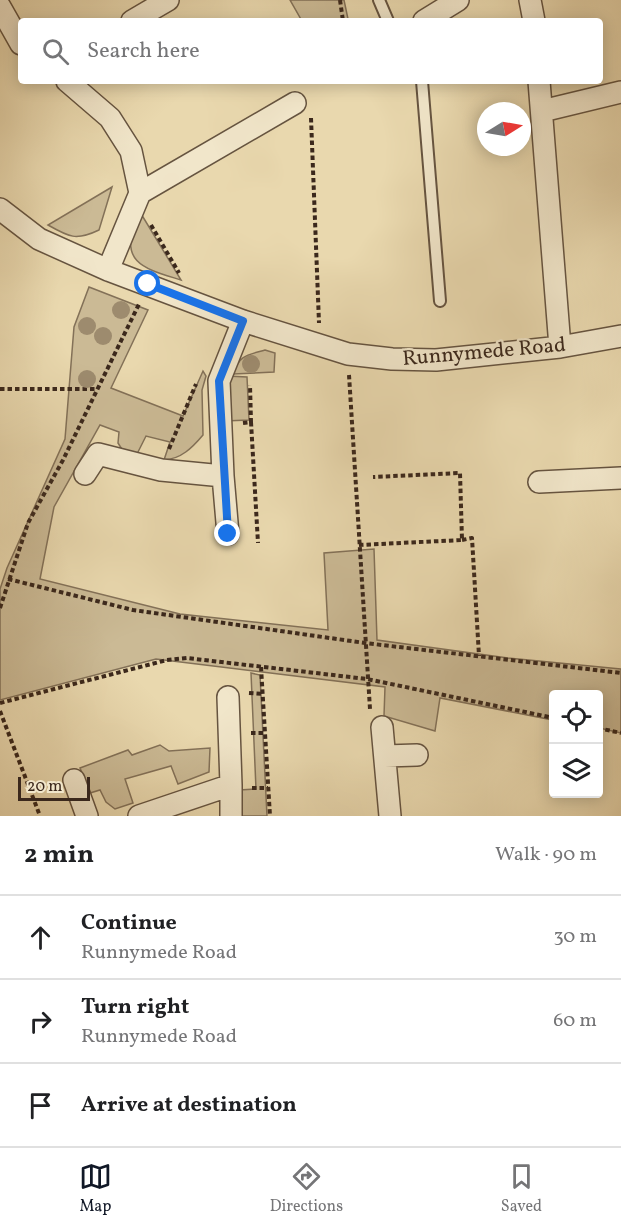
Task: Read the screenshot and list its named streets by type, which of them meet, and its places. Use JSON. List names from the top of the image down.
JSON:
{
  "streets": {
    "street": ["Runnymede Road"]
  },
  "scale_bar": "20 m",
  "north": "right",
  "page": {
    "search": "Search here",
    "scale": "20 m",
    "heading": ["2 min", "Walk · 90 m"],
    "list": [
      ["Continue", "Runnymede Road", "30 m"],
      ["Turn right", "Runnymede Road", "60 m"],
      "Arrive at destination"
    ],
    "nav": ["Map", "Directions", "Saved"]
  }
}
